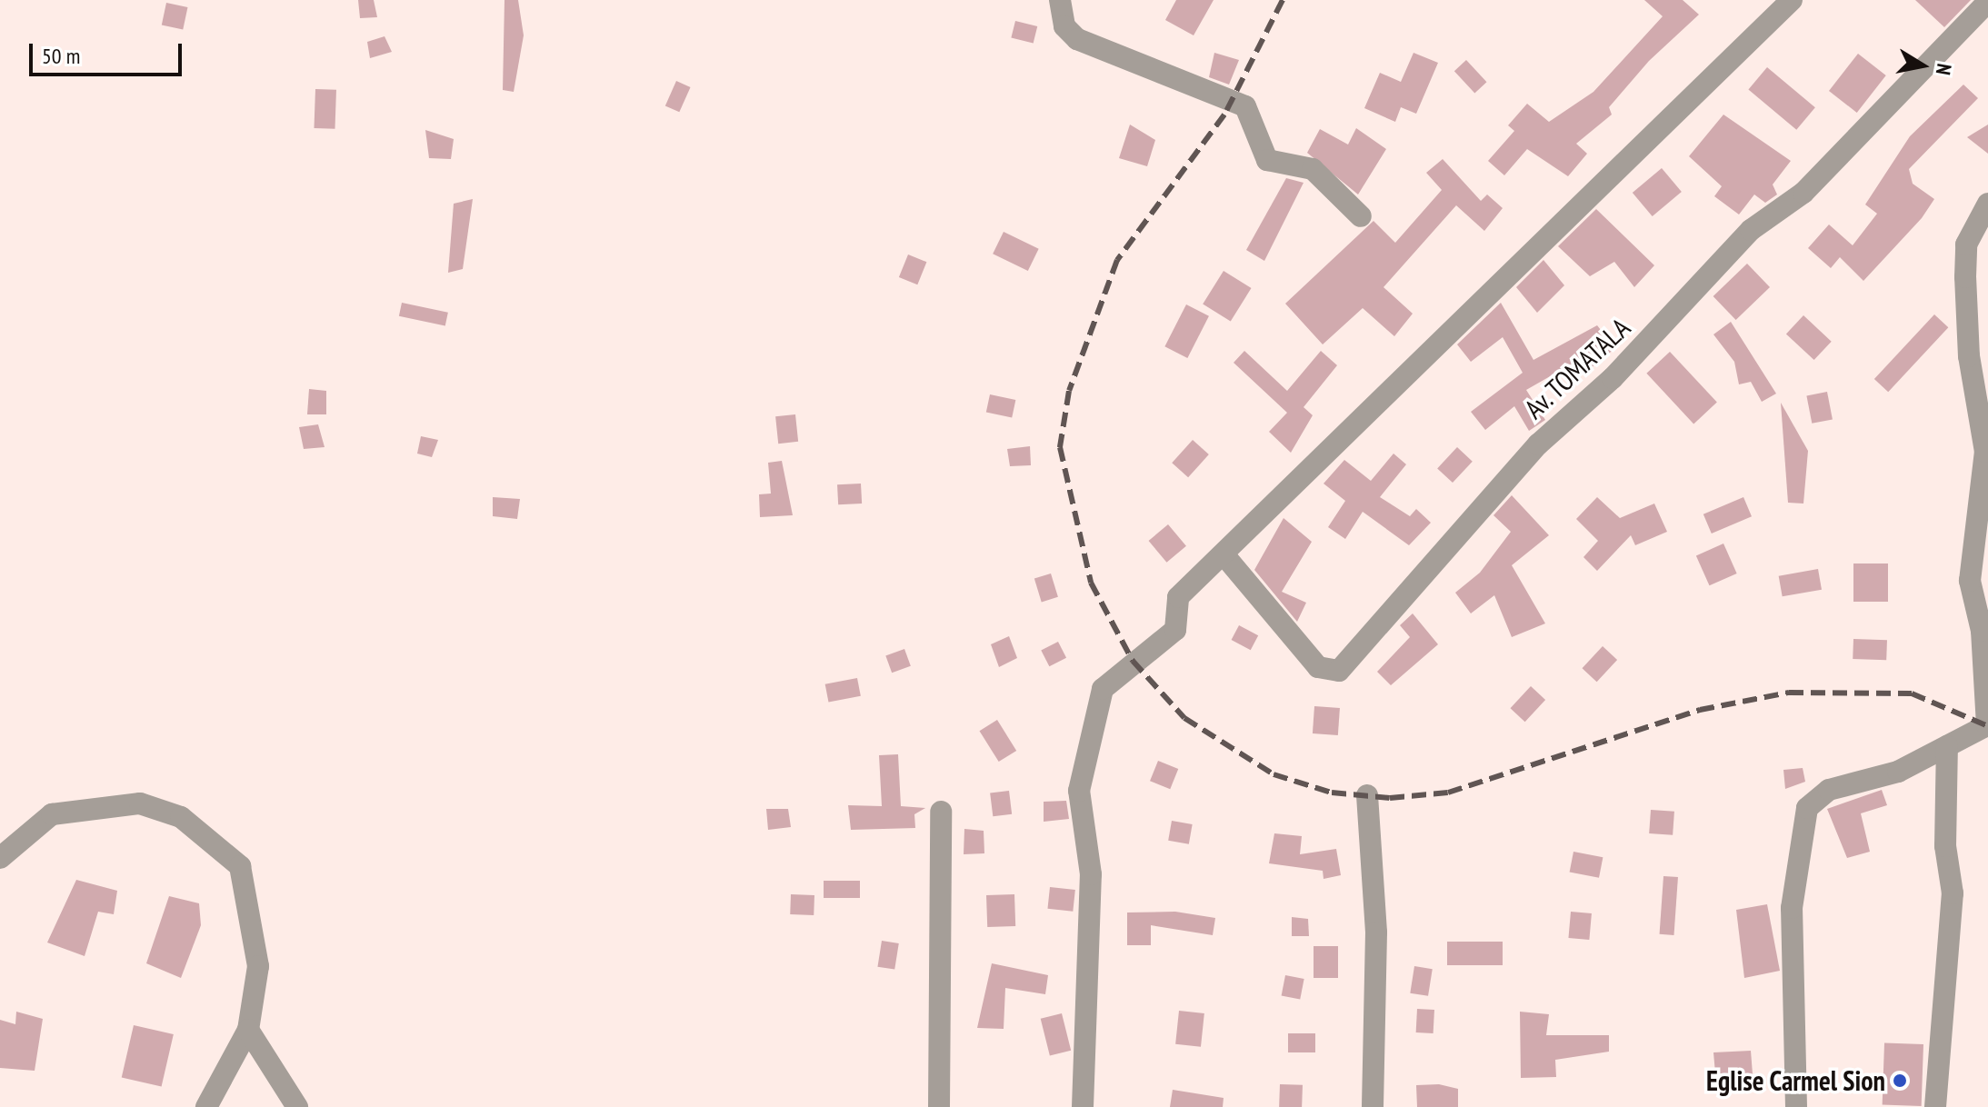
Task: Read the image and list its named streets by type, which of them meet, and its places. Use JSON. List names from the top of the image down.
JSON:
{
  "streets": {
    "street": ["Av. TOMATALA"]
  },
  "places": ["Eglise Carmel Sion"],
  "scale_bar": "50 m",
  "north": "right"
}
